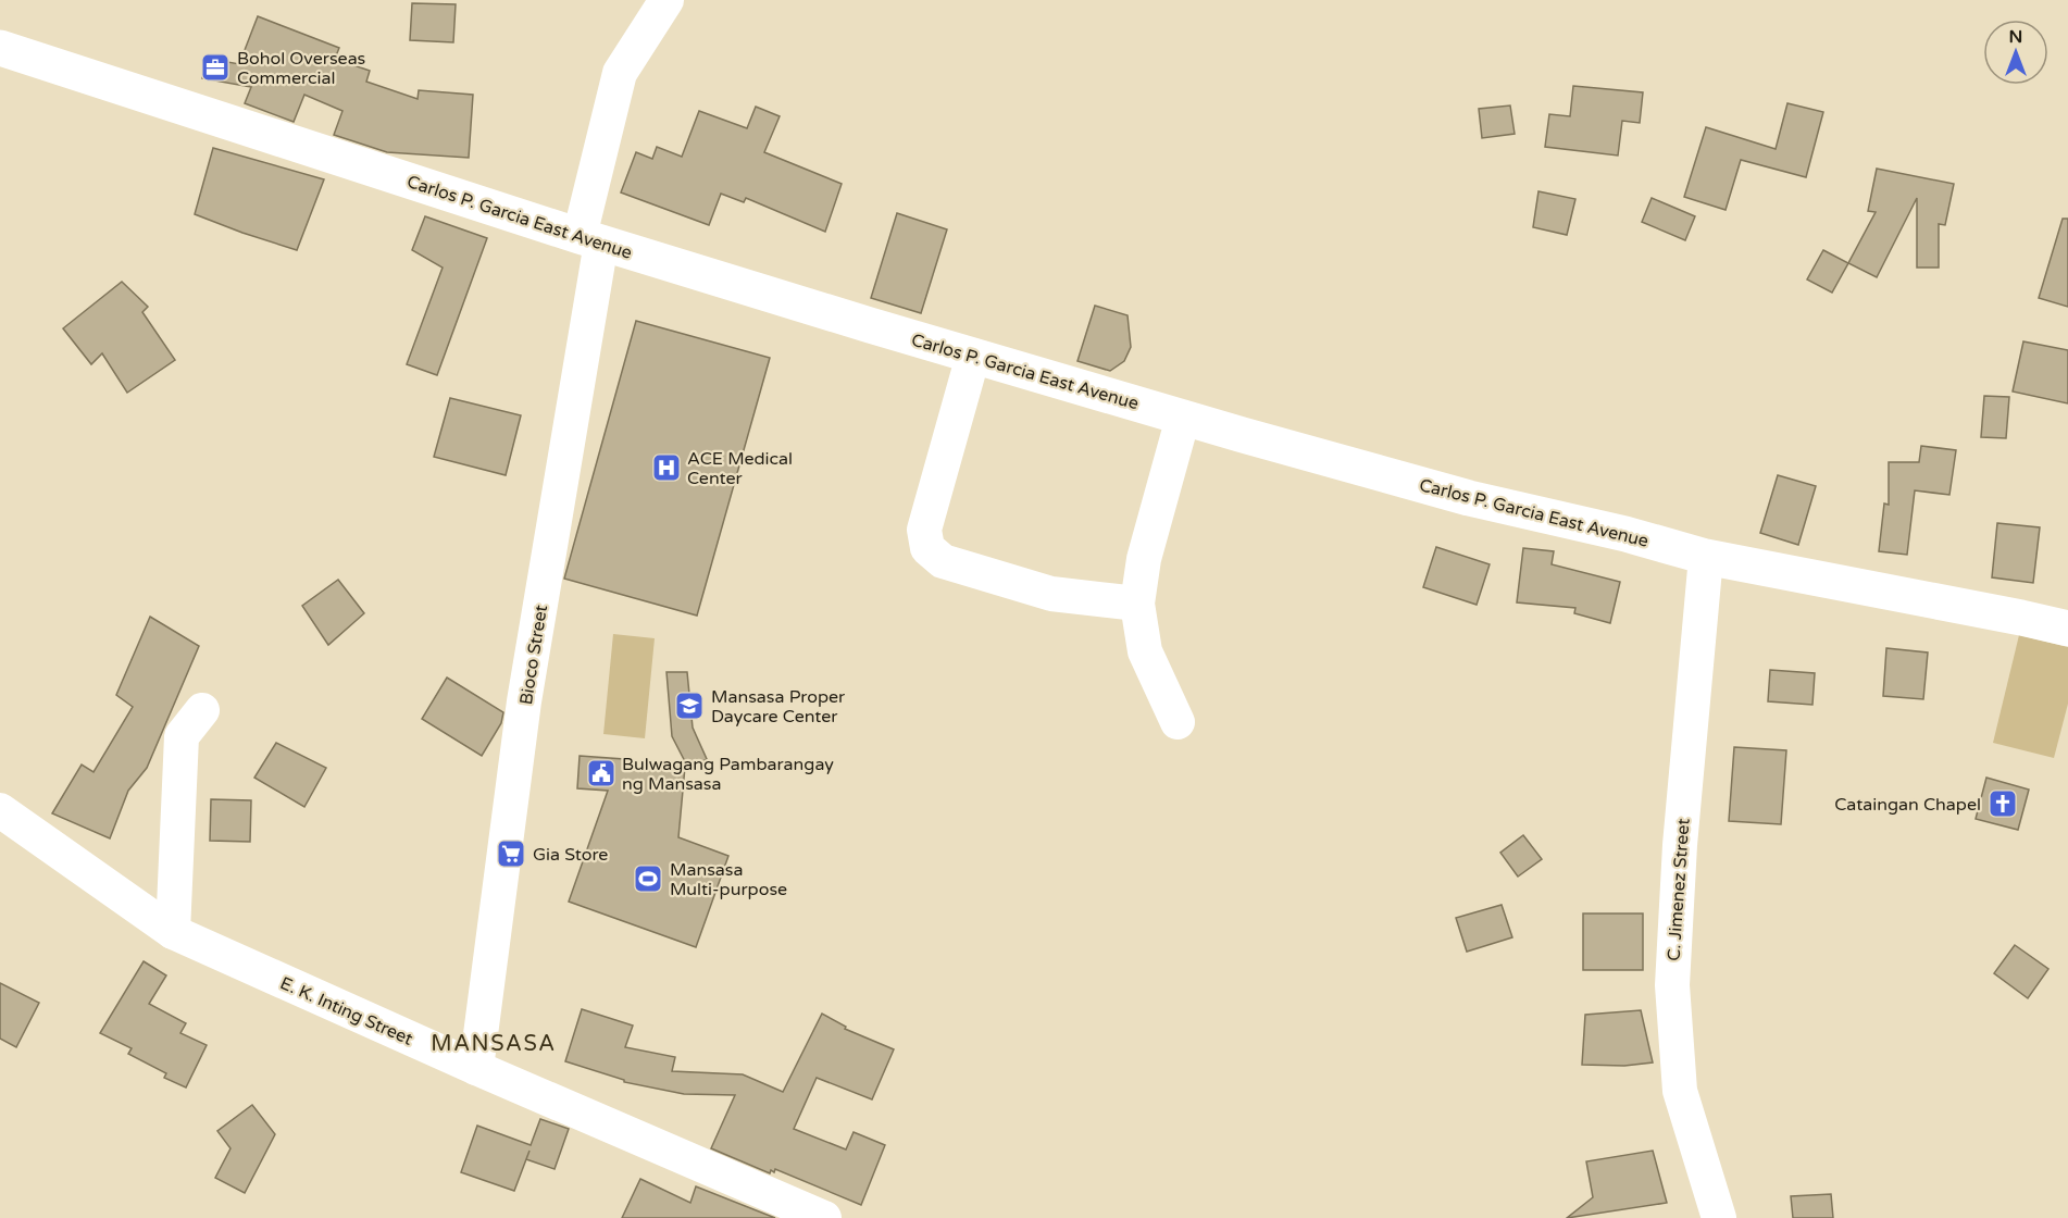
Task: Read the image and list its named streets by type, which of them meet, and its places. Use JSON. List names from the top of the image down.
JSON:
{
  "streets": {
    "main road": ["Carlos P. Garcia East Avenue"],
    "street": ["Bioco Street", "C. Jimenez Street", "E. K. Inting Street"]
  },
  "crossings": [
    ["Carlos P. Garcia East Avenue", "Bioco Street"],
    ["Carlos P. Garcia East Avenue", "C. Jimenez Street"],
    ["Bioco Street", "E. K. Inting Street"]
  ],
  "districts": ["MANSASA"],
  "places": {
    "office": ["Bohol Overseas Commercial"],
    "hospital": ["ACE Medical Center"],
    "school or university": ["Mansasa Proper Daycare Center"],
    "public building": ["Bulwagang Pambarangay ng Mansasa"],
    "church": ["Cataingan Chapel"],
    "supermarket": ["Gia Store"],
    "sports": ["Mansasa Multi-purpose"]
  },
  "north": "top"
}
